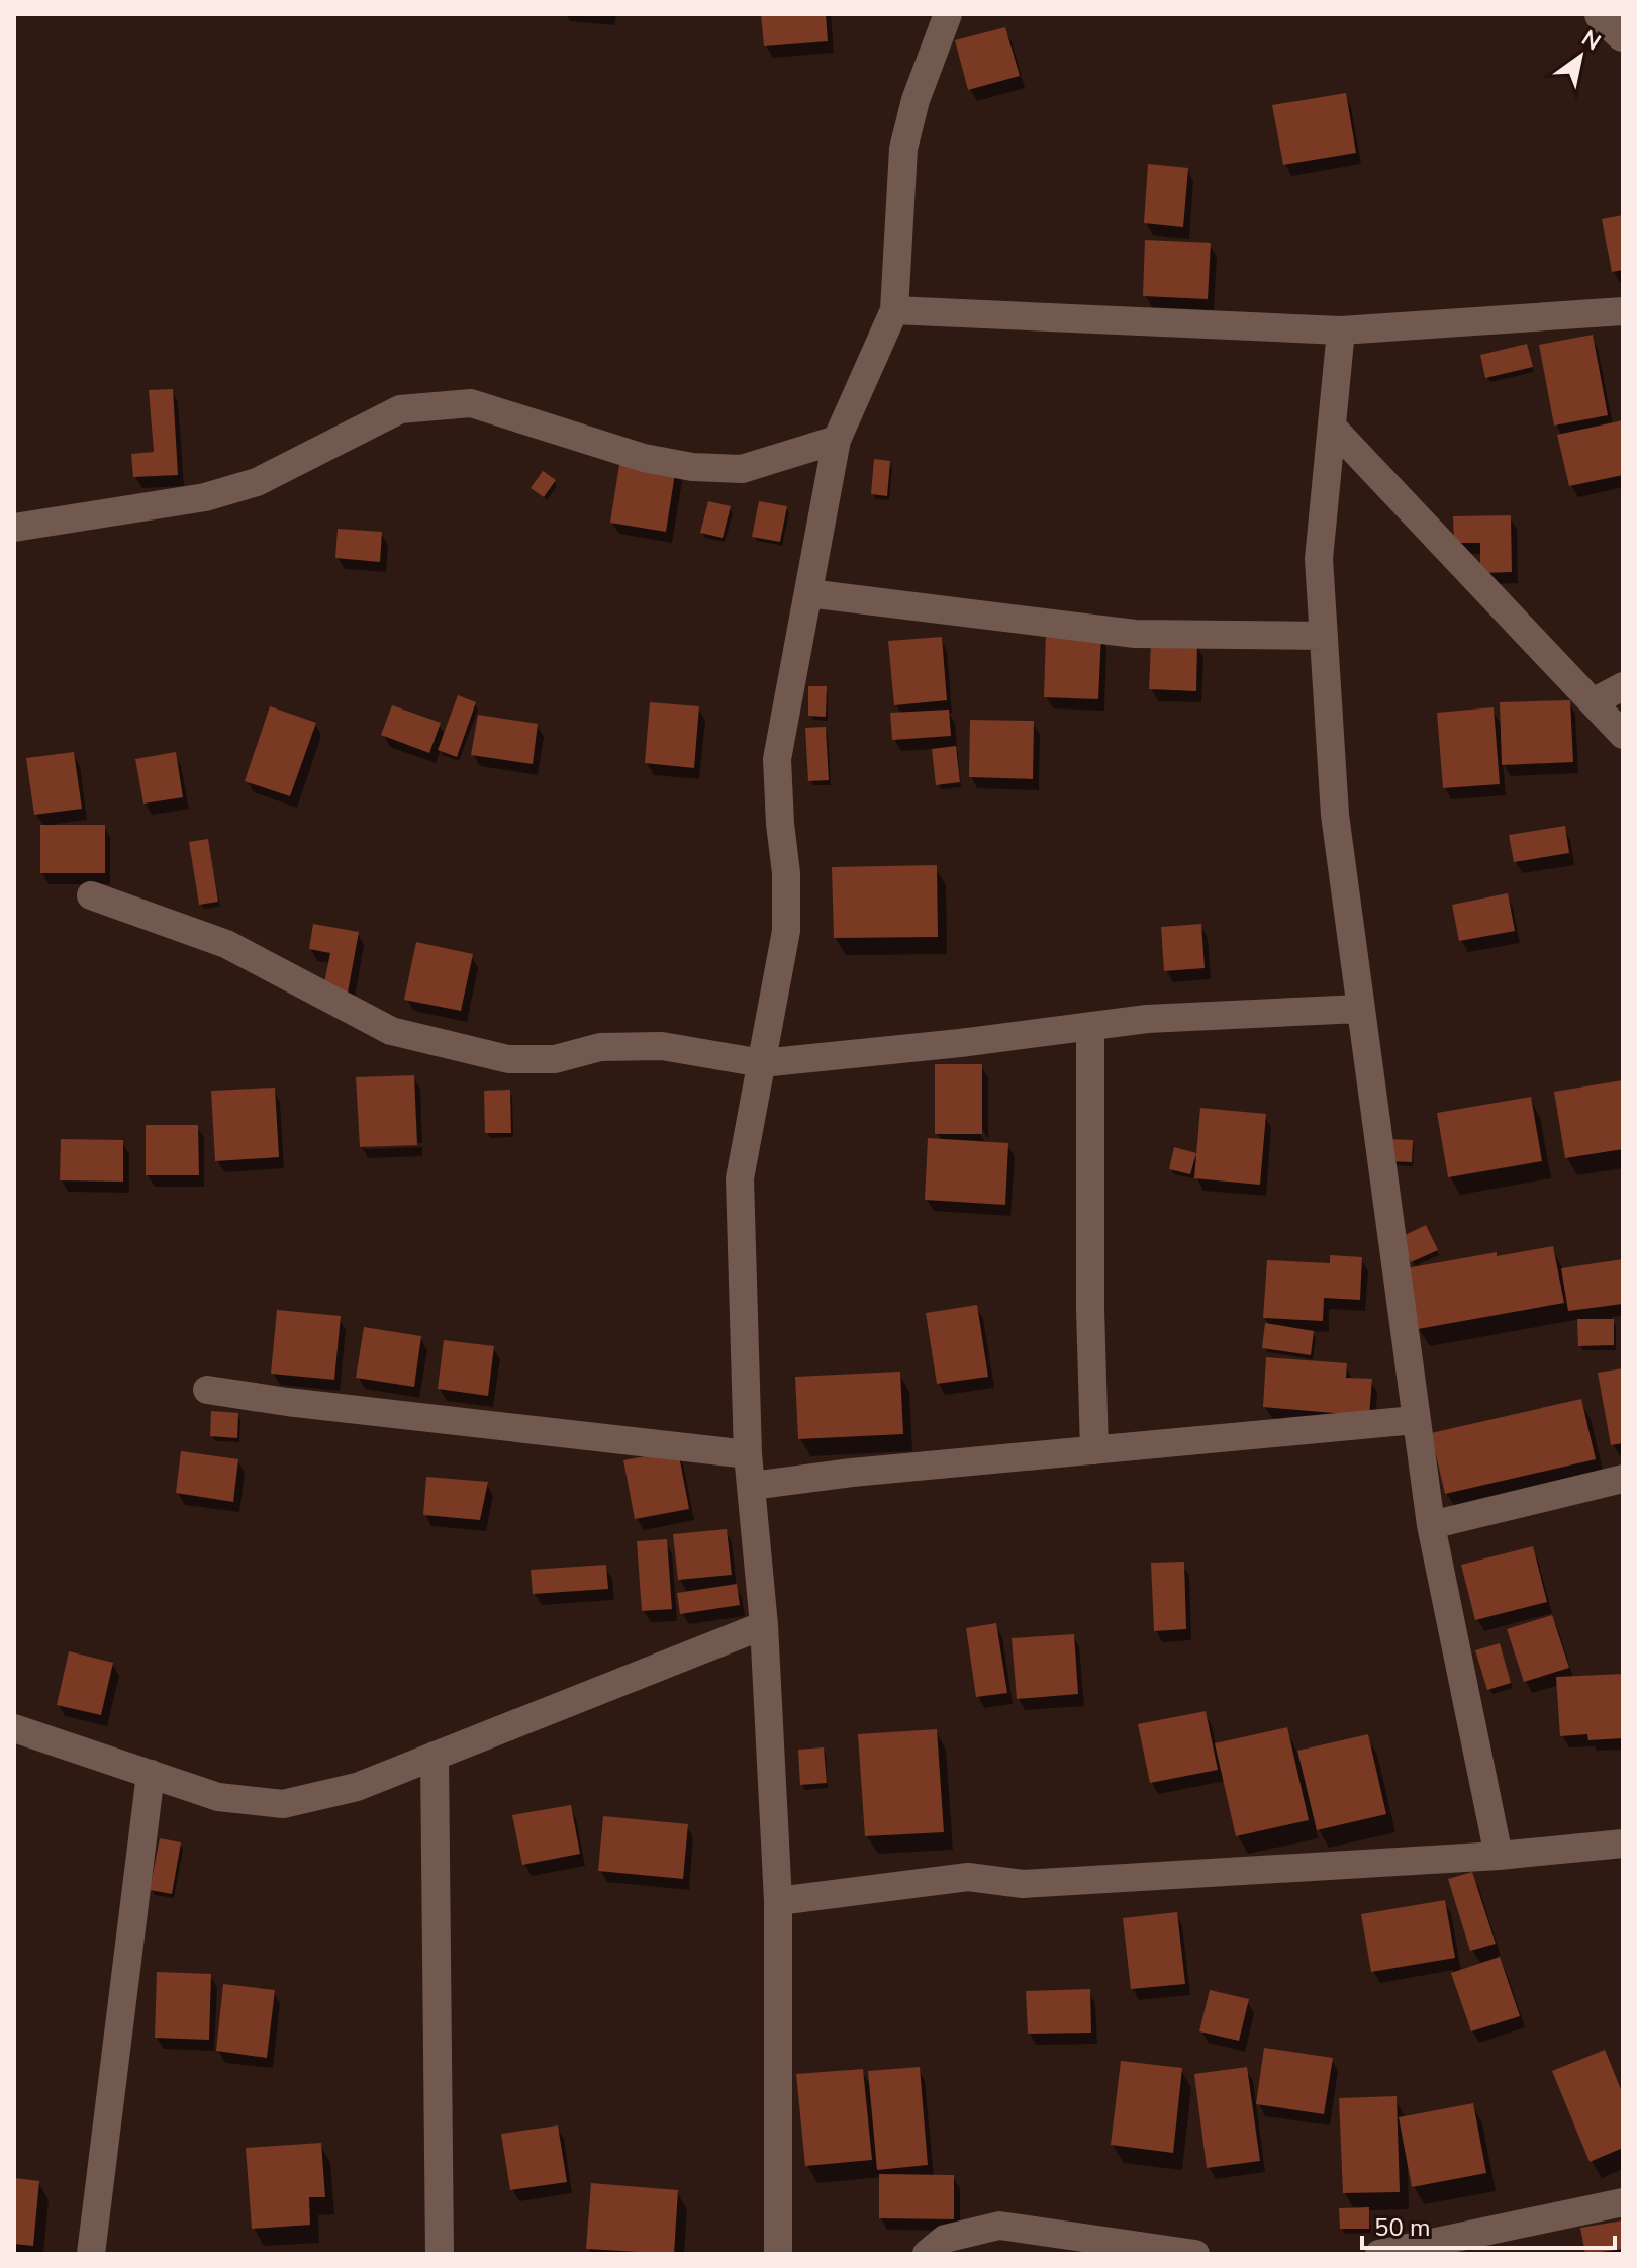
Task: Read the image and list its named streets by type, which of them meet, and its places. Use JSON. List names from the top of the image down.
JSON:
{
  "scale_bar": "50 m",
  "north": "top right"
}
